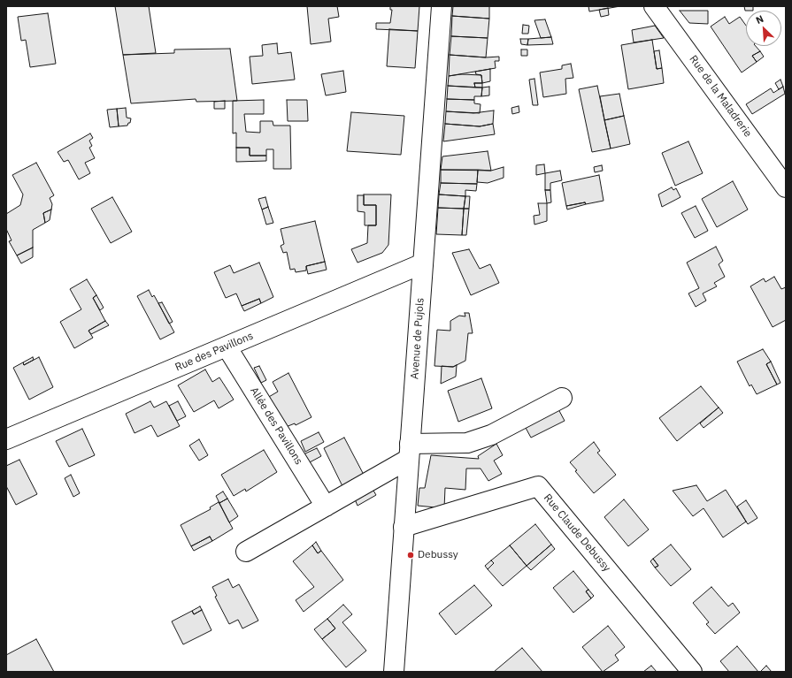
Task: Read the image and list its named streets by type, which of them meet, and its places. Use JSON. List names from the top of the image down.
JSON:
{
  "streets": {
    "street": [
      "Rue de la Maladrerie",
      "Avenue de Pujols",
      "Rue des Pavillons",
      "Allée des Pavillons",
      "Rue Claude Debussy"
    ]
  },
  "crossings": [
    ["Avenue de Pujols", "Rue des Pavillons"],
    ["Avenue de Pujols", "Rue Claude Debussy"],
    ["Rue des Pavillons", "Allée des Pavillons"]
  ],
  "places": ["Debussy"],
  "north": "top left"
}
